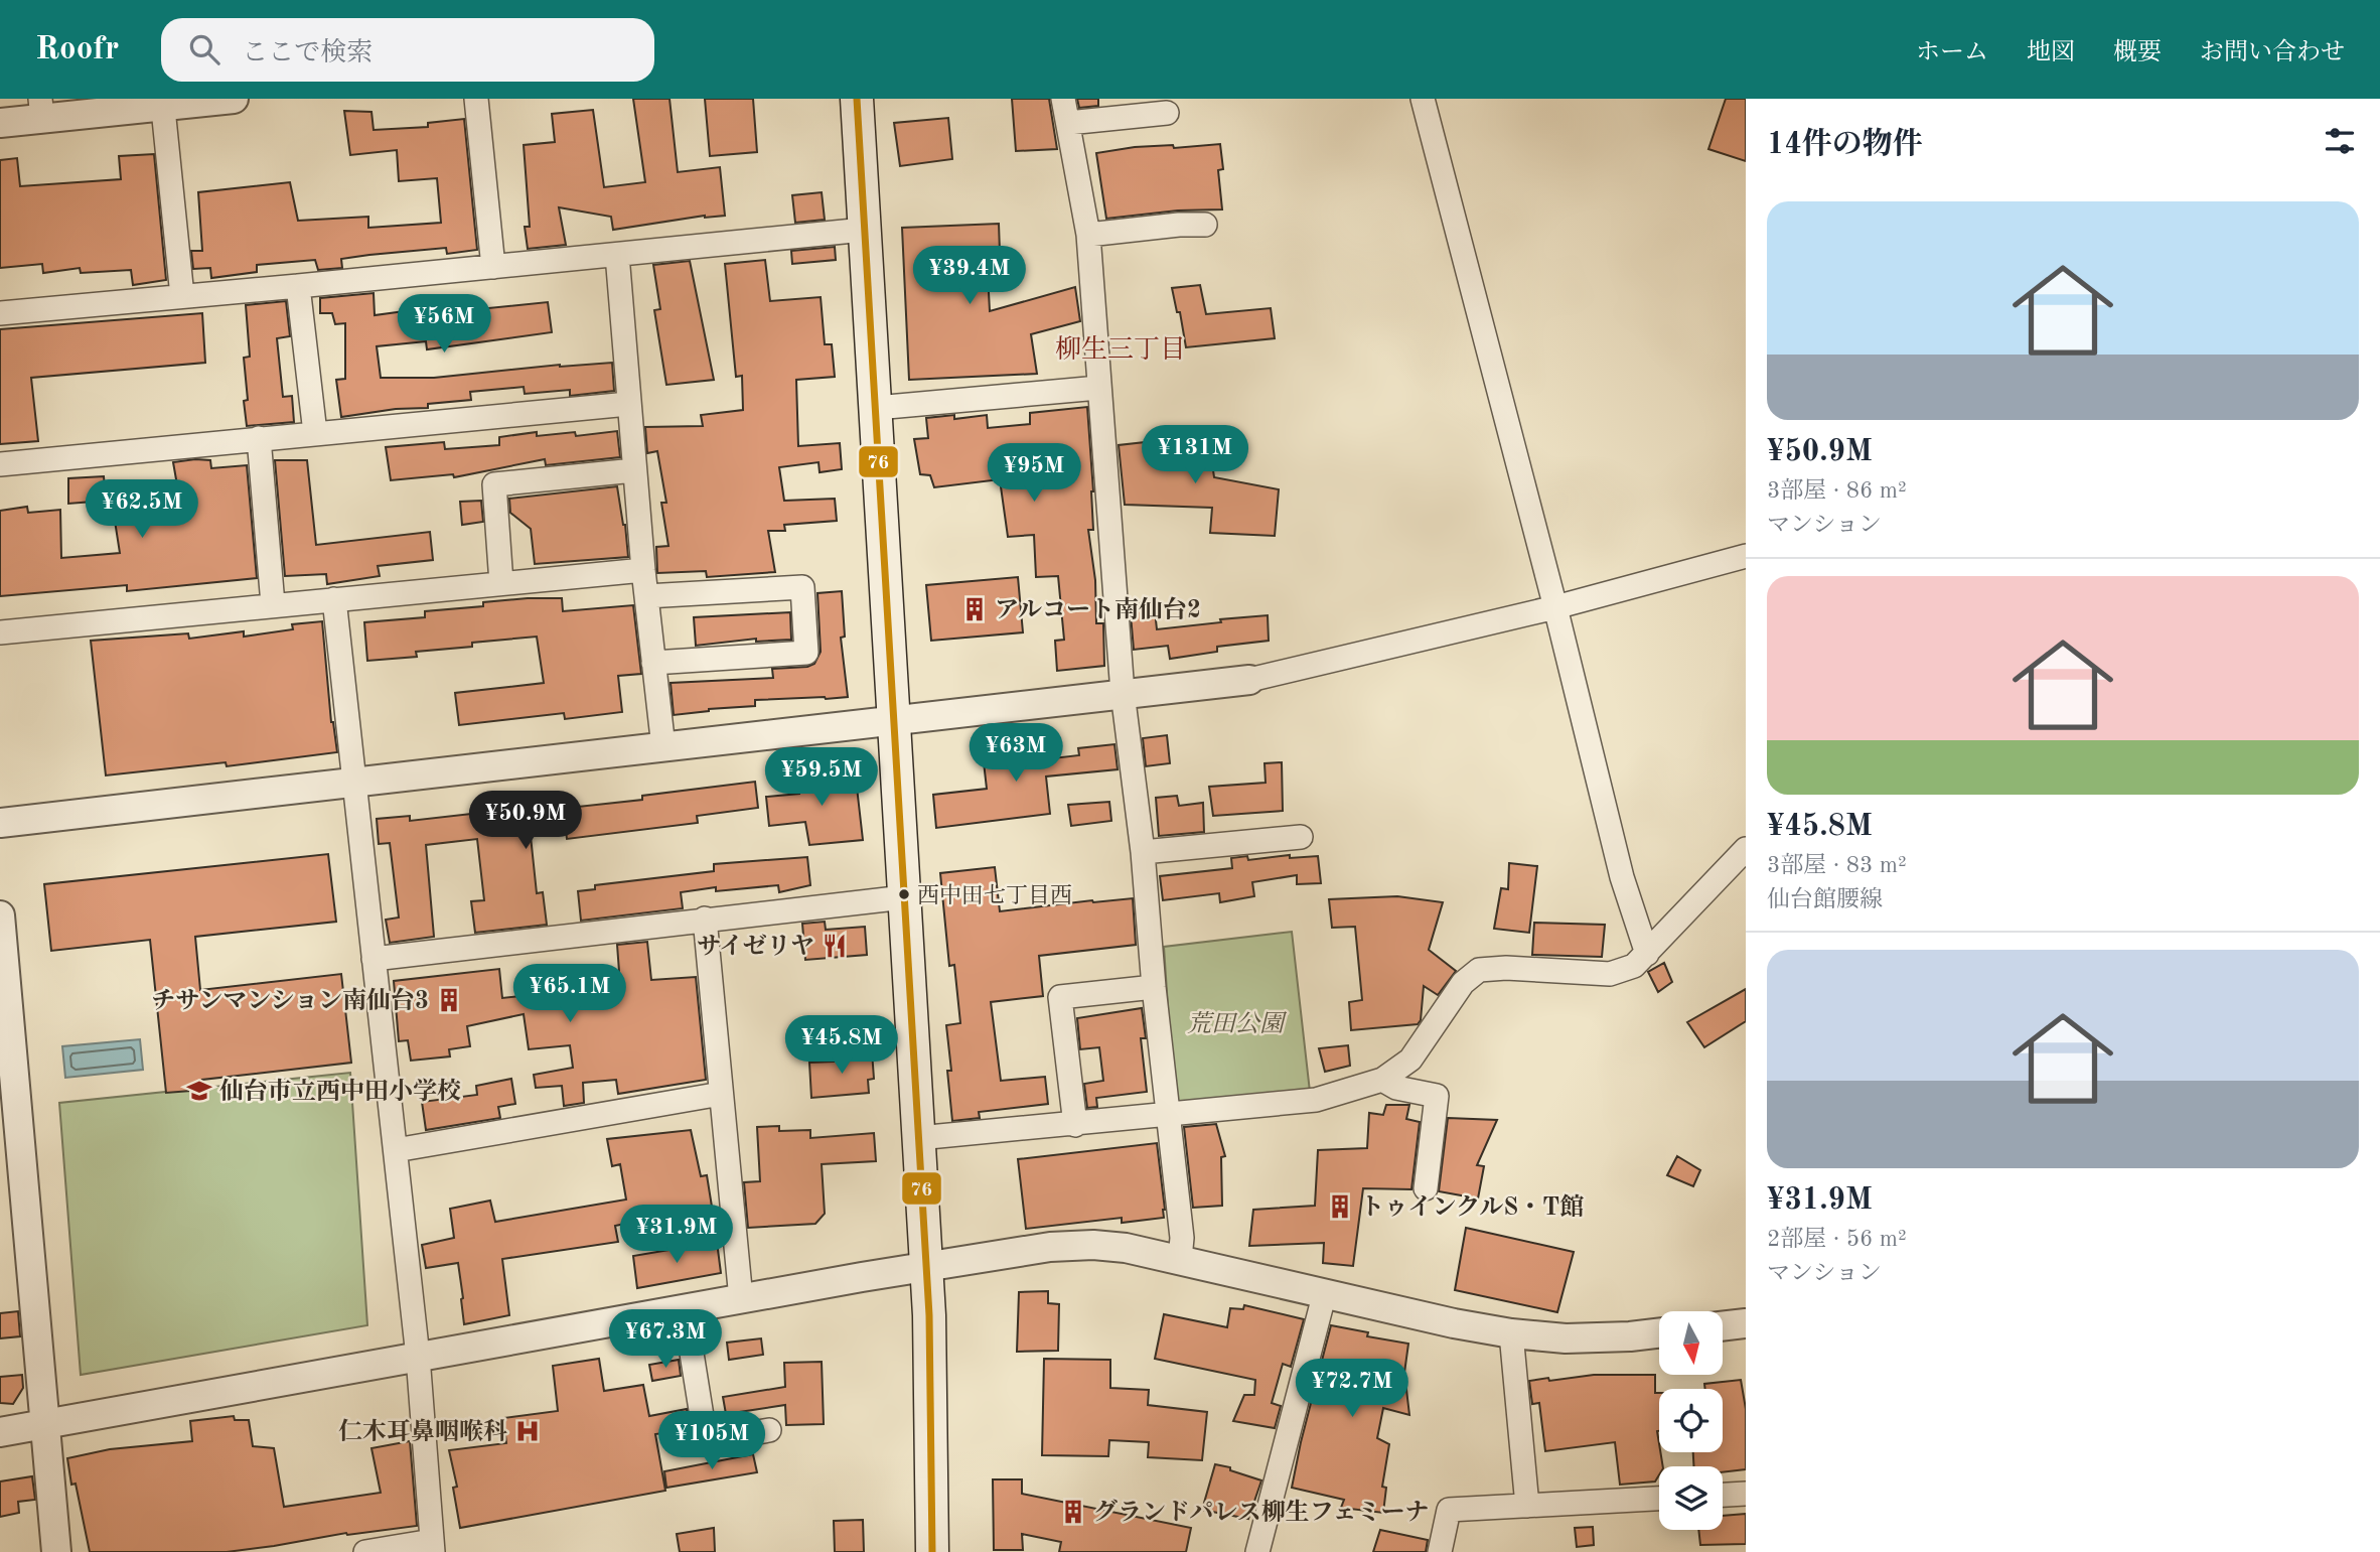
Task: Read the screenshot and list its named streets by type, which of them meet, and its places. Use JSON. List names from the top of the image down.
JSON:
{
  "districts": ["柳生三丁目"],
  "parks": ["荒田公園"],
  "places": {
    "building": [
      "アルコート南仙台2",
      "チサンマンション南仙台3",
      "トゥインクルS・T館",
      "グランドパレス柳生フェミーナ"
    ],
    "other": ["西中田七丁目西"],
    "restaurant": ["サイゼリヤ"],
    "school or university": ["仙台市立西中田小学校"],
    "hospital": ["仁木耳鼻咽喉科"]
  },
  "lines": ["transit line 76"],
  "north": "bottom",
  "page": {
    "header": "Roofr",
    "search": "ここで検索",
    "nav": [
      "ホーム",
      "地図",
      "概要",
      "お問い合わせ"
    ],
    "heading": "14件の物件",
    "list": [
      {
        "name": "¥50.9M",
        "note": "3部屋 · 86 m² · マンション"
      },
      {
        "name": "¥45.8M",
        "note": "3部屋 · 83 m² · 仙台館腰線"
      },
      {
        "name": "¥31.9M",
        "note": "2部屋 · 56 m² · マンション"
      }
    ],
    "price": [
      "¥39.4M",
      "¥56M",
      "¥131M",
      "¥95M",
      "¥62.5M",
      "¥63M",
      "¥59.5M",
      "¥50.9M",
      "¥65.1M",
      "¥45.8M",
      "¥31.9M",
      "¥67.3M",
      "¥72.7M",
      "¥105M"
    ]
  }
}
